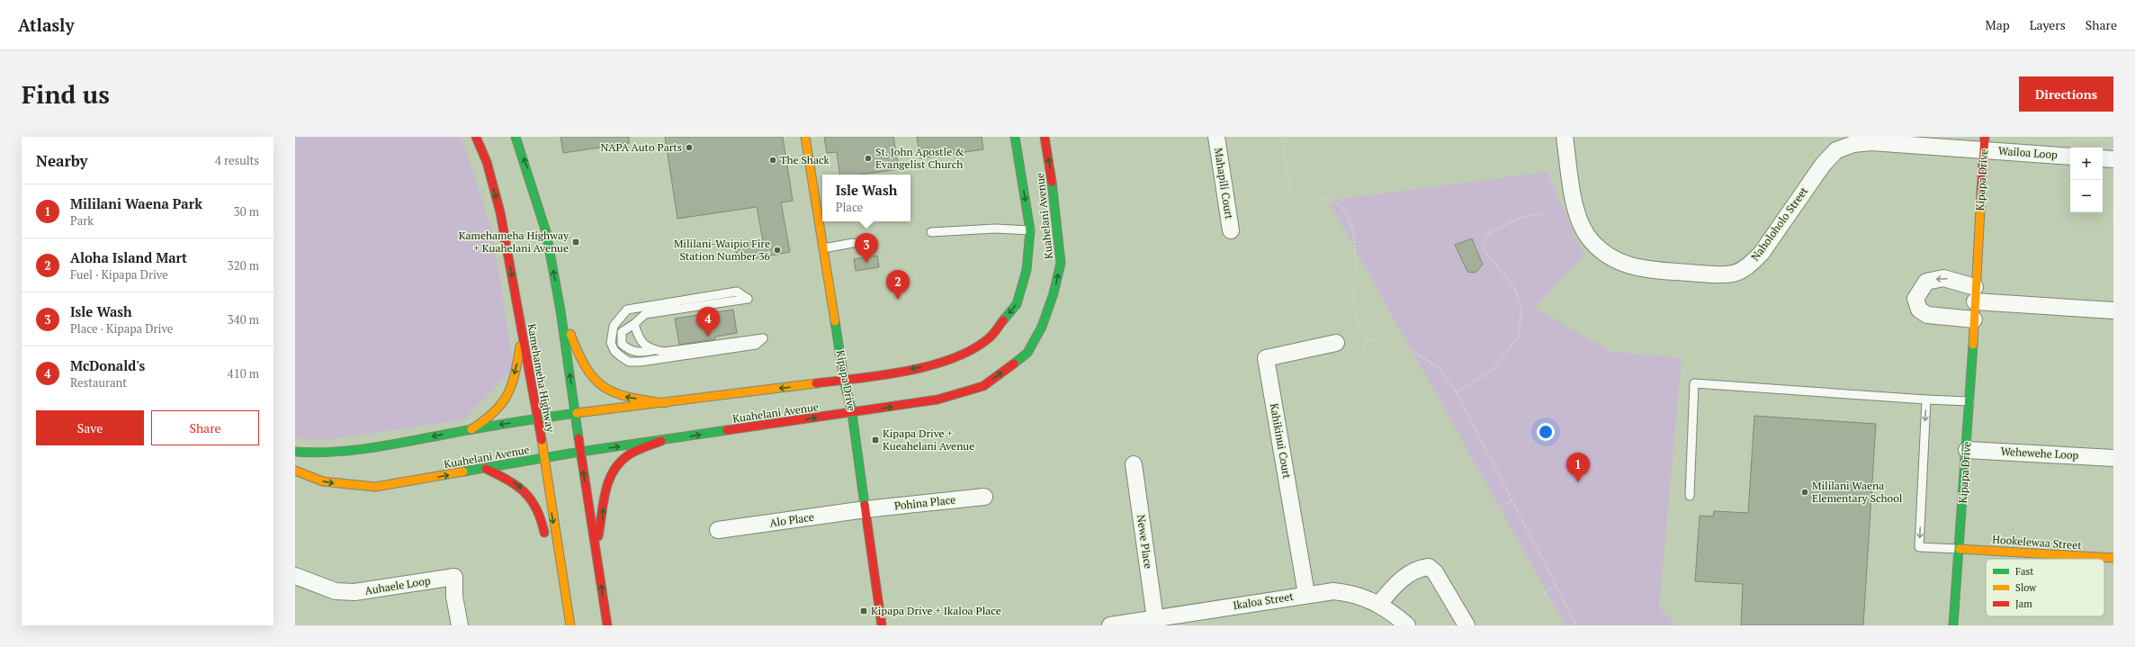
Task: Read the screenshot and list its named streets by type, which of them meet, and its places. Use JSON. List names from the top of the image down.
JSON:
{
  "streets": {
    "street": [
      "Wailoa Loop",
      "Kipapa Drive",
      "Mahapili Court",
      "Kuahelani Avenue",
      "Naholoholo Street",
      "Kamehameha Highway",
      "Kahikinui Court",
      "Wehewehe Loop",
      "Pohina Place",
      "Alo Place",
      "Newe Place",
      "Hookelewaa Street",
      "Auhaele Loop",
      "Ikaloa Street"
    ]
  },
  "crossings": [
    ["Wailoa Loop", "Kipapa Drive"],
    ["Wailoa Loop", "Naholoholo Street"],
    ["Kipapa Drive", "Kuahelani Avenue"],
    ["Kipapa Drive", "Naholoholo Street"],
    ["Kipapa Drive", "Wehewehe Loop"],
    ["Kipapa Drive", "Pohina Place"],
    ["Kipapa Drive", "Alo Place"],
    ["Kipapa Drive", "Hookelewaa Street"],
    ["Kuahelani Avenue", "Kamehameha Highway"],
    ["Kahikinui Court", "Ikaloa Street"],
    ["Pohina Place", "Alo Place"],
    ["Newe Place", "Ikaloa Street"]
  ],
  "places": {
    "other": [
      "NAPA Auto Parts",
      "St. John Apostle & Evangelist Church",
      "The Shack",
      "Mililani-Waipio Fire Station Number 36",
      "Mililani Waena Elementary School"
    ],
    "transit": ["Kamehameha Highway + Kuahelani Avenue", "Kipapa Drive + Kueahelani Avenue", "Kipapa Drive + Ikaloa Place"]
  },
  "legend": ["Fast", "Slow", "Jam"],
  "page": {
    "header": "Atlasly",
    "nav": ["Map", "Layers", "Share"],
    "buttons": [
      "Directions",
      ["Save", "Share"]
    ],
    "title": "Find us",
    "heading": ["Nearby", "4 results"],
    "map_buttons": ["+", "−"],
    "popup": ["Isle Wash", "Place"],
    "list": [
      {
        "mark": "1",
        "name": "Mililani Waena Park",
        "note": "Park",
        "value": "30 m"
      },
      {
        "mark": "2",
        "name": "Aloha Island Mart",
        "note": "Fuel · Kipapa Drive",
        "value": "320 m"
      },
      {
        "mark": "3",
        "name": "Isle Wash",
        "note": "Place · Kipapa Drive",
        "value": "340 m"
      },
      {
        "mark": "4",
        "name": "McDonald's",
        "note": "Restaurant",
        "value": "410 m"
      }
    ],
    "pins": [
      "3",
      "2",
      "4",
      "1"
    ]
  }
}
